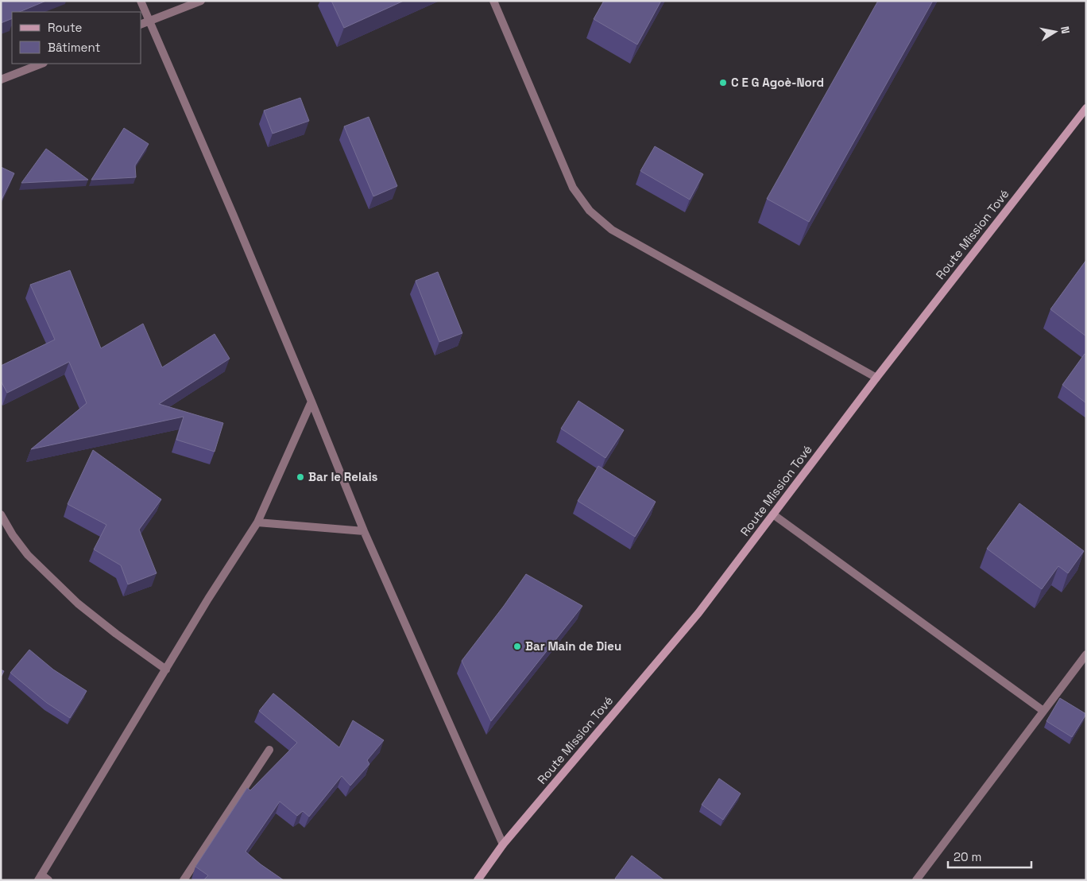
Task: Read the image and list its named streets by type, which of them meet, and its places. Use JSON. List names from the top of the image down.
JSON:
{
  "streets": {
    "street": ["Route Mission Tové"]
  },
  "places": ["C E G Agoè-Nord", "Bar le Relais", "Bar Main de Dieu"],
  "legend": ["Route", "Bâtiment"],
  "scale_bar": "20 m",
  "north": "right"
}
